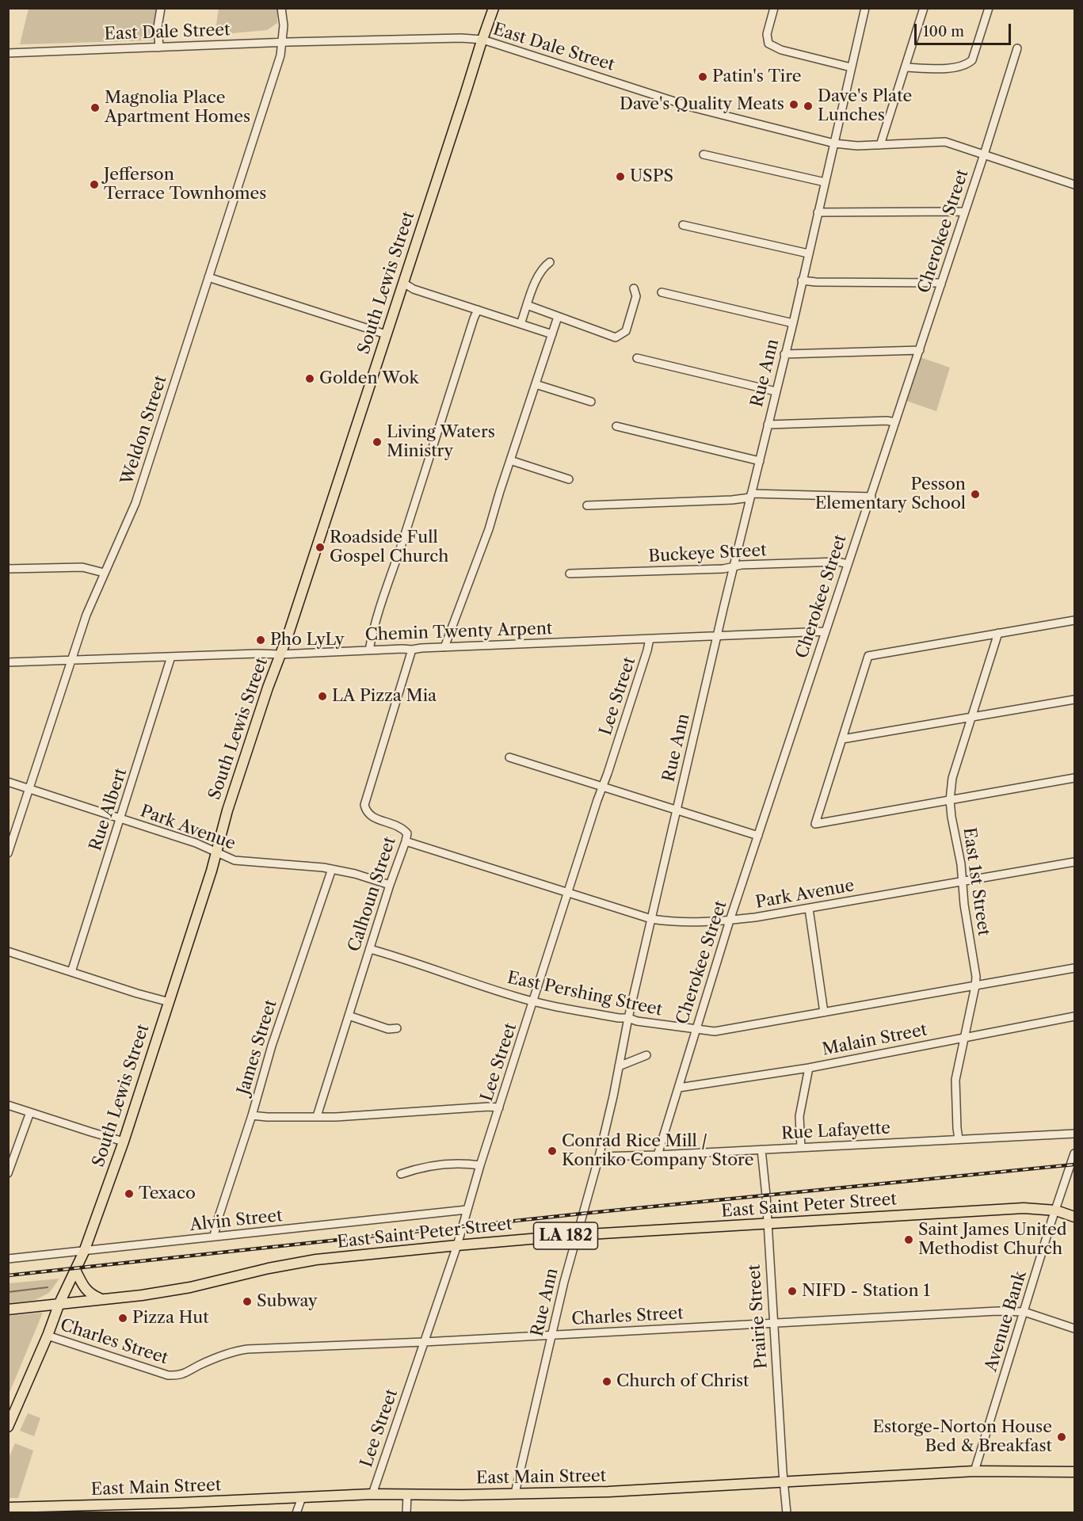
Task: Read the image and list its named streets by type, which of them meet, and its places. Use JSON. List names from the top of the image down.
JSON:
{
  "streets": {
    "main road": [
      "South Lewis Street",
      "East Saint Peter Street",
      "LA 182",
      "East Main Street"
    ],
    "street": [
      "East Dale Street",
      "Cherokee Street",
      "Rue Ann",
      "Weldon Street",
      "Buckeye Street",
      "Chemin Twenty Arpent",
      "Lee Street",
      "Rue Albert",
      "Park Avenue",
      "East 1st Street",
      "Calhoun Street",
      "East Pershing Street",
      "Malain Street",
      "James Street",
      "Rue Lafayette",
      "Alvin Street",
      "Charles Street",
      "Prairie Street",
      "Avenue Bank"
    ]
  },
  "crossings": [
    ["East Dale Street", "Cherokee Street"],
    ["East Dale Street", "South Lewis Street"],
    ["East Dale Street", "Rue Ann"],
    ["East Dale Street", "Weldon Street"],
    ["Cherokee Street", "Buckeye Street"],
    ["Cherokee Street", "Chemin Twenty Arpent"],
    ["Cherokee Street", "Park Avenue"],
    ["Cherokee Street", "East Pershing Street"],
    ["Cherokee Street", "Malain Street"],
    ["Cherokee Street", "Rue Lafayette"],
    ["South Lewis Street", "Chemin Twenty Arpent"],
    ["South Lewis Street", "Park Avenue"],
    ["South Lewis Street", "East Saint Peter Street"],
    ["South Lewis Street", "Alvin Street"],
    ["South Lewis Street", "Charles Street"],
    ["Rue Ann", "Buckeye Street"],
    ["Rue Ann", "Chemin Twenty Arpent"],
    ["Rue Ann", "Park Avenue"],
    ["Rue Ann", "East Pershing Street"],
    ["Rue Ann", "Rue Lafayette"],
    ["Rue Ann", "East Saint Peter Street"],
    ["Rue Ann", "Charles Street"],
    ["Rue Ann", "East Main Street"],
    ["Weldon Street", "Chemin Twenty Arpent"],
    ["Weldon Street", "Park Avenue"],
    ["Chemin Twenty Arpent", "Lee Street"],
    ["Chemin Twenty Arpent", "Rue Albert"],
    ["Chemin Twenty Arpent", "Calhoun Street"],
    ["Lee Street", "Park Avenue"],
    ["Lee Street", "East Pershing Street"],
    ["Lee Street", "East Saint Peter Street"],
    ["Lee Street", "Alvin Street"],
    ["Lee Street", "Charles Street"],
    ["Lee Street", "East Main Street"],
    ["Rue Albert", "Park Avenue"],
    ["Park Avenue", "East 1st Street"],
    ["Park Avenue", "Calhoun Street"],
    ["Park Avenue", "James Street"],
    ["East 1st Street", "East Pershing Street"],
    ["East 1st Street", "Malain Street"],
    ["East 1st Street", "Rue Lafayette"],
    ["Calhoun Street", "East Pershing Street"],
    ["James Street", "Alvin Street"],
    ["Rue Lafayette", "Prairie Street"],
    ["East Saint Peter Street", "Prairie Street"],
    ["East Saint Peter Street", "Avenue Bank"],
    ["Charles Street", "Prairie Street"],
    ["Charles Street", "Avenue Bank"],
    ["Prairie Street", "East Main Street"],
    ["Avenue Bank", "East Main Street"]
  ],
  "places": [
    "Patin's Tire",
    "Dave's Quality Meats",
    "Dave's Plate Lunches",
    "Magnolia Place Apartment Homes",
    "USPS",
    "Jefferson Terrace Townhomes",
    "Golden Wok",
    "Living Waters Ministry",
    "Pesson Elementary School",
    "Roadside Full Gospel Church",
    "Pho LyLy",
    "LA Pizza Mia",
    "Conrad Rice Mill / Konriko Company Store",
    "Texaco",
    "Saint James United Methodist Church",
    "NIFD - Station 1",
    "Subway",
    "Pizza Hut",
    "Church of Christ",
    "Estorge-Norton House Bed & Breakfast"
  ],
  "scale_bar": "100 m"
}
